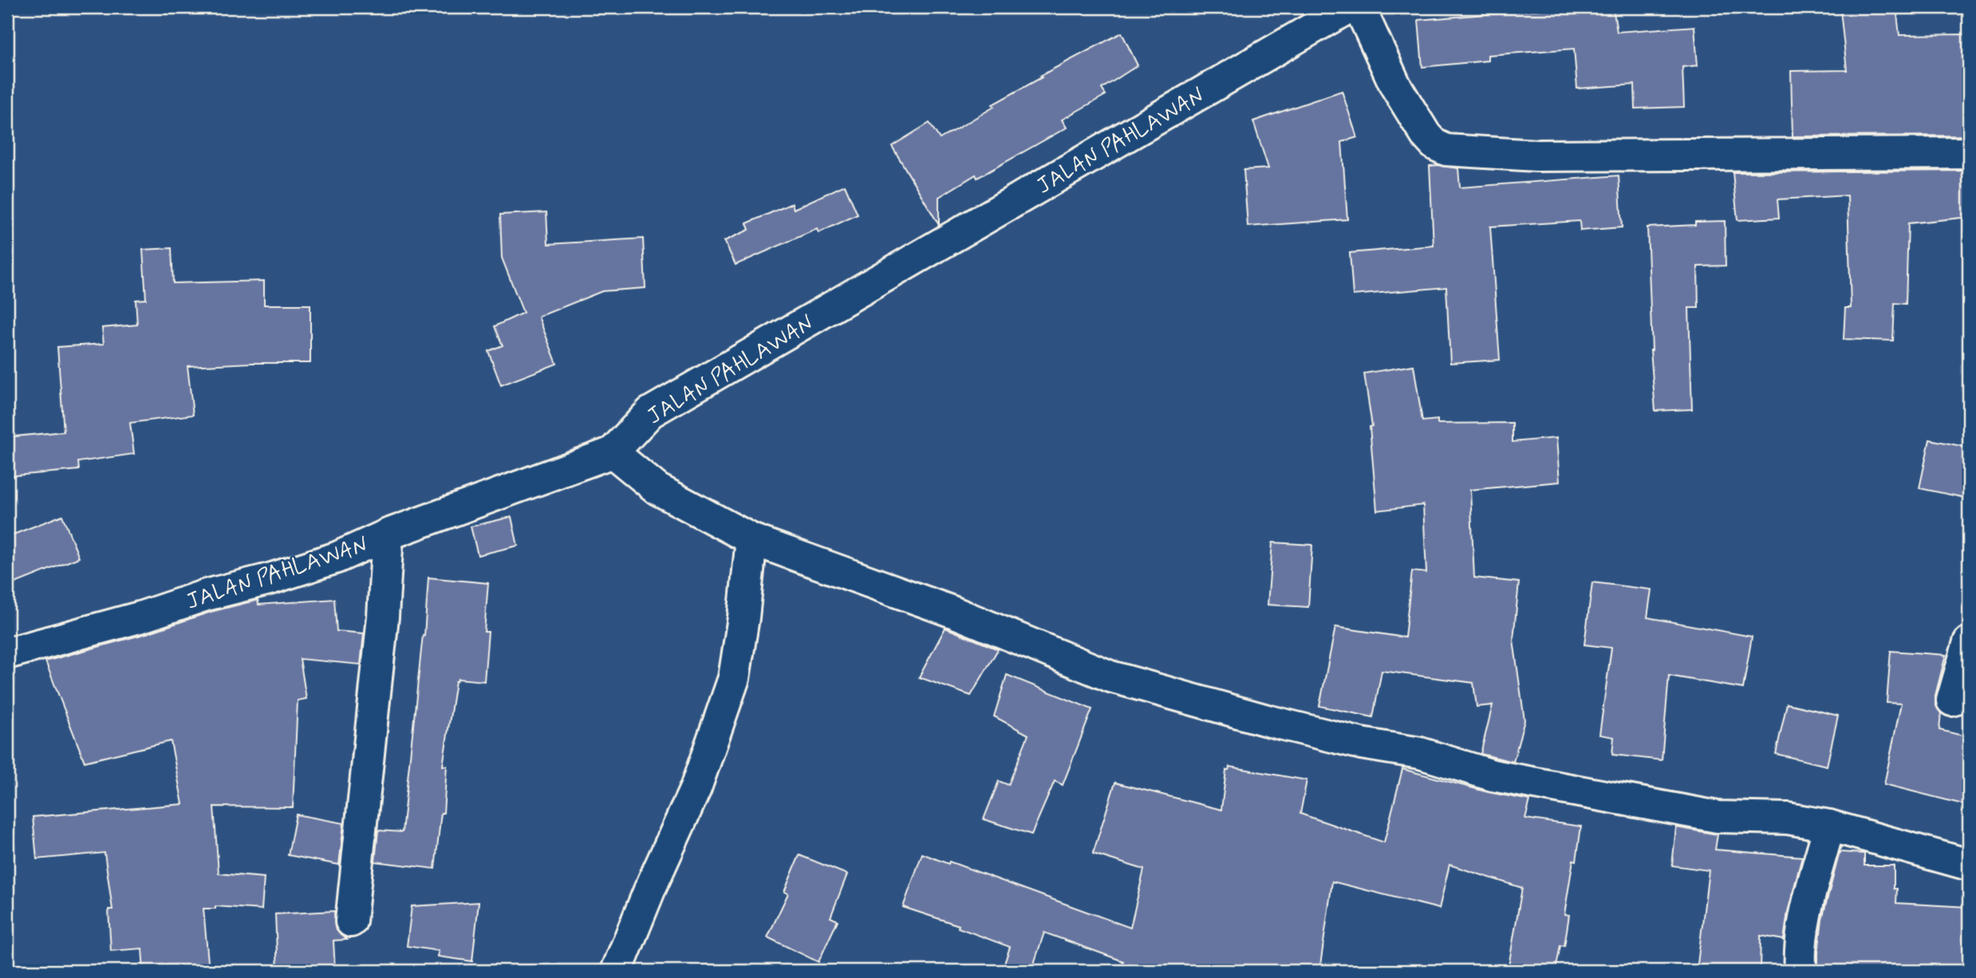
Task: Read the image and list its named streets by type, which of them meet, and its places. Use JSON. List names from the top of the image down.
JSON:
{
  "streets": {
    "street": ["JALAN PAHLAWAN"]
  }
}
